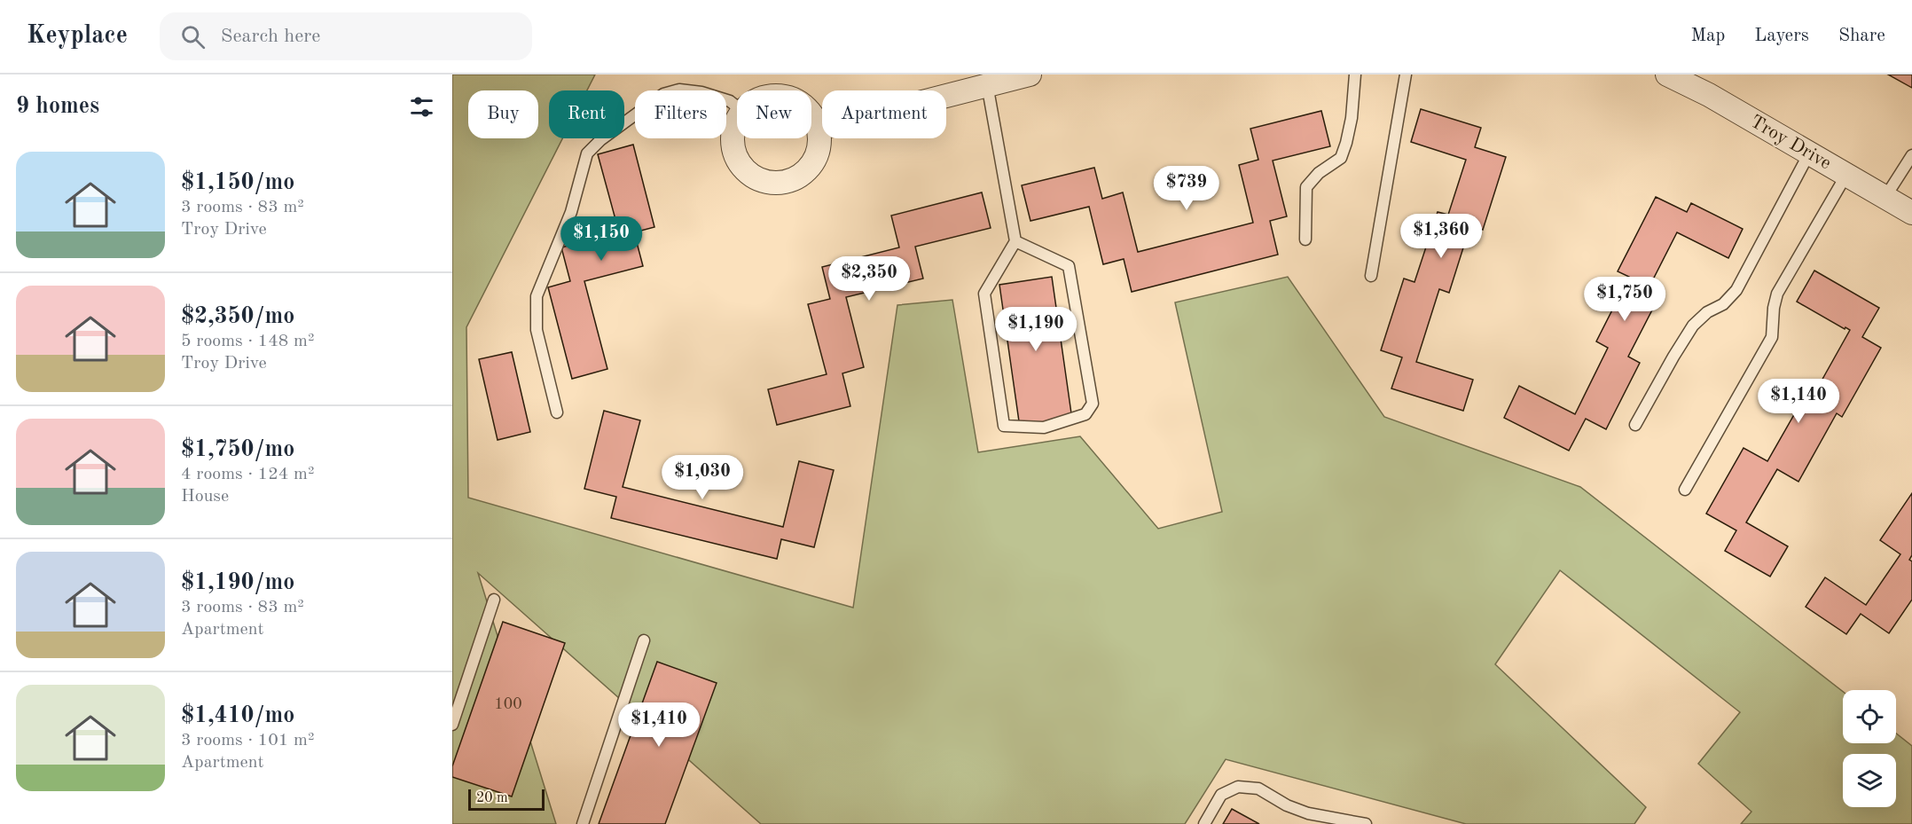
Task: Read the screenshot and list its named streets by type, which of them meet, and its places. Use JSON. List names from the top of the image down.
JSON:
{
  "streets": {
    "street": ["Troy Drive"]
  },
  "house_numbers": ["100"],
  "scale_bar": "20 m",
  "page": {
    "header": "Keyplace",
    "search": "Search here",
    "nav": ["Map", "Layers", "Share"],
    "heading": "9 homes",
    "chip": [
      "Buy",
      "Rent",
      "Filters",
      "New",
      "Apartment"
    ],
    "list": [
      {
        "name": "$1,150/mo",
        "note": "3 rooms · 83 m² · Troy Drive"
      },
      {
        "name": "$2,350/mo",
        "note": "5 rooms · 148 m² · Troy Drive"
      },
      {
        "name": "$1,750/mo",
        "note": "4 rooms · 124 m² · House"
      },
      {
        "name": "$1,190/mo",
        "note": "3 rooms · 83 m² · Apartment"
      },
      {
        "name": "$1,410/mo",
        "note": "3 rooms · 101 m² · Apartment"
      }
    ],
    "price": [
      "$739",
      "$1,360",
      "$1,150",
      "$2,350",
      "$1,750",
      "$1,190",
      "$1,140",
      "$1,030",
      "$1,410"
    ],
    "scale": "20 m"
  }
}
